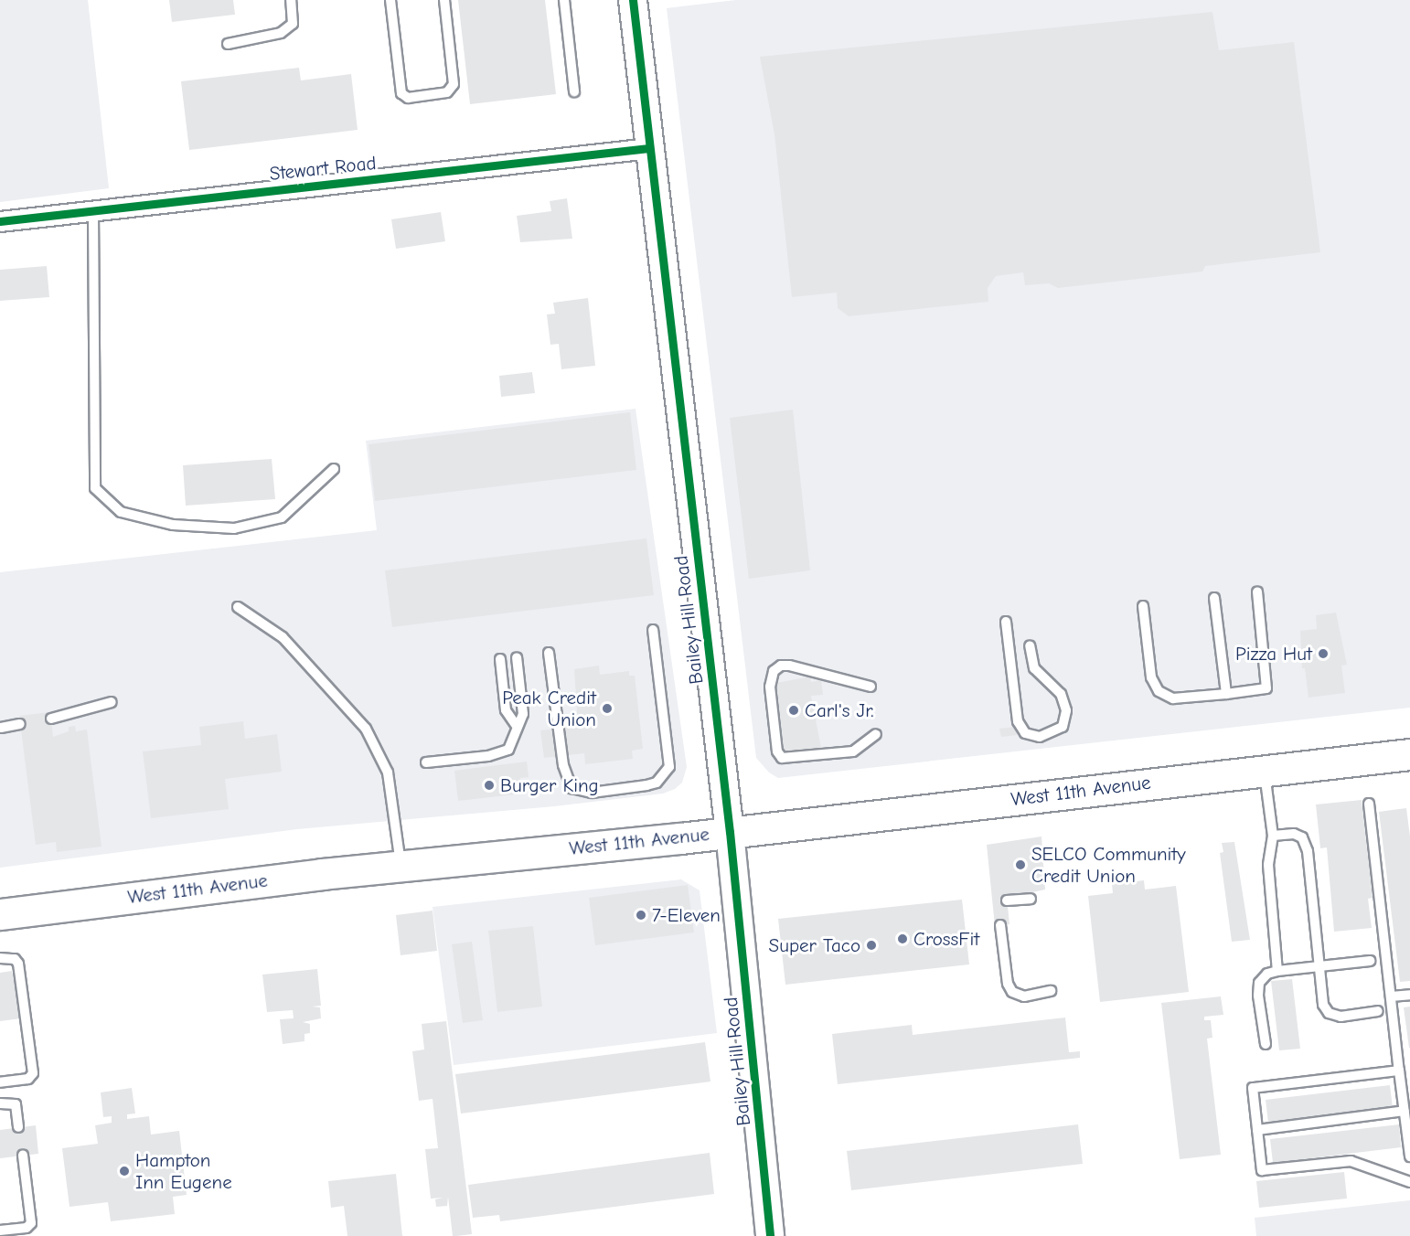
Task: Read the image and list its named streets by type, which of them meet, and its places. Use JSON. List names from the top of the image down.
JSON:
{
  "streets": {
    "main road": ["West 11th Avenue"],
    "street": ["Stewart Road", "Bailey Hill Road"]
  },
  "crossings": [
    ["Stewart Road", "Bailey Hill Road"],
    ["Bailey Hill Road", "West 11th Avenue"]
  ],
  "places": [
    "Pizza Hut",
    "Peak Credit Union",
    "Carl's Jr.",
    "Burger King",
    "SELCO Community Credit Union",
    "7-Eleven",
    "CrossFit",
    "Super Taco",
    "Hampton Inn Eugene"
  ]
}
